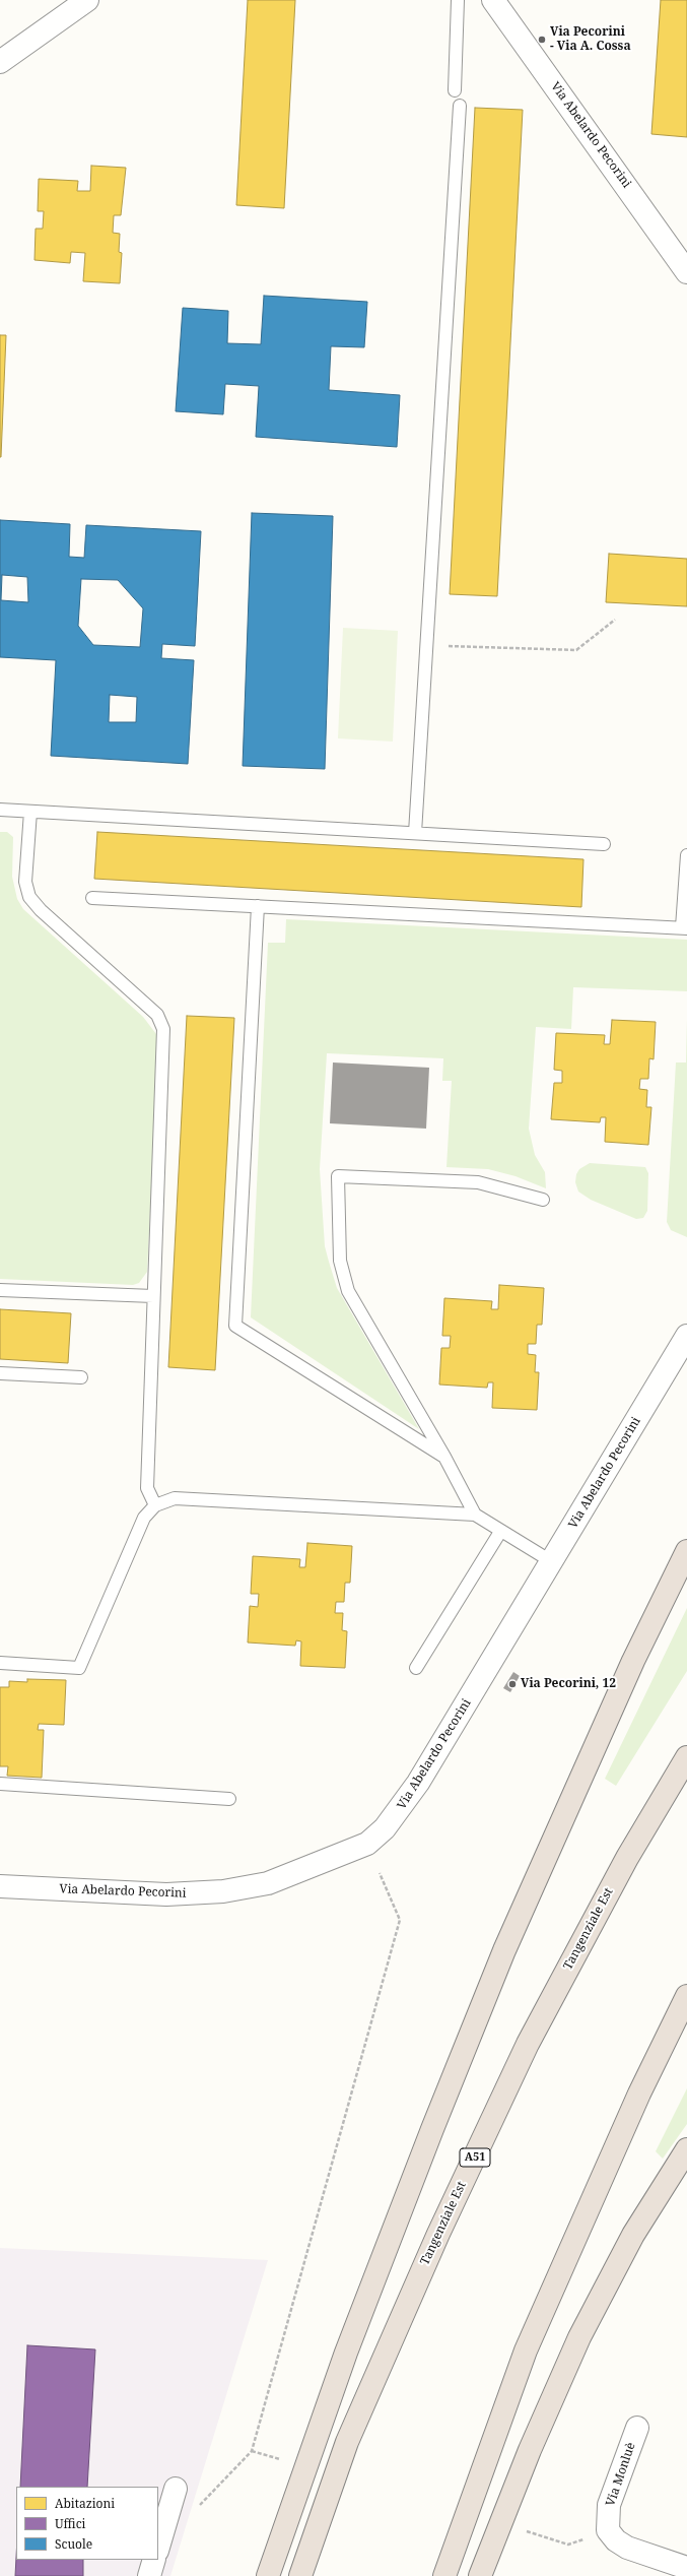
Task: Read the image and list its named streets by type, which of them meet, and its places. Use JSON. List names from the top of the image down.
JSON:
{
  "streets": {
    "highway": ["Tangenziale Est", "A51"],
    "street": ["Via Abelardo Pecorini", "Via Monluè"]
  },
  "places": ["Via Pecorini - Via A. Cossa", "Via Pecorini, 12"],
  "legend": ["Abitazioni", "Uffici", "Scuole"]
}
